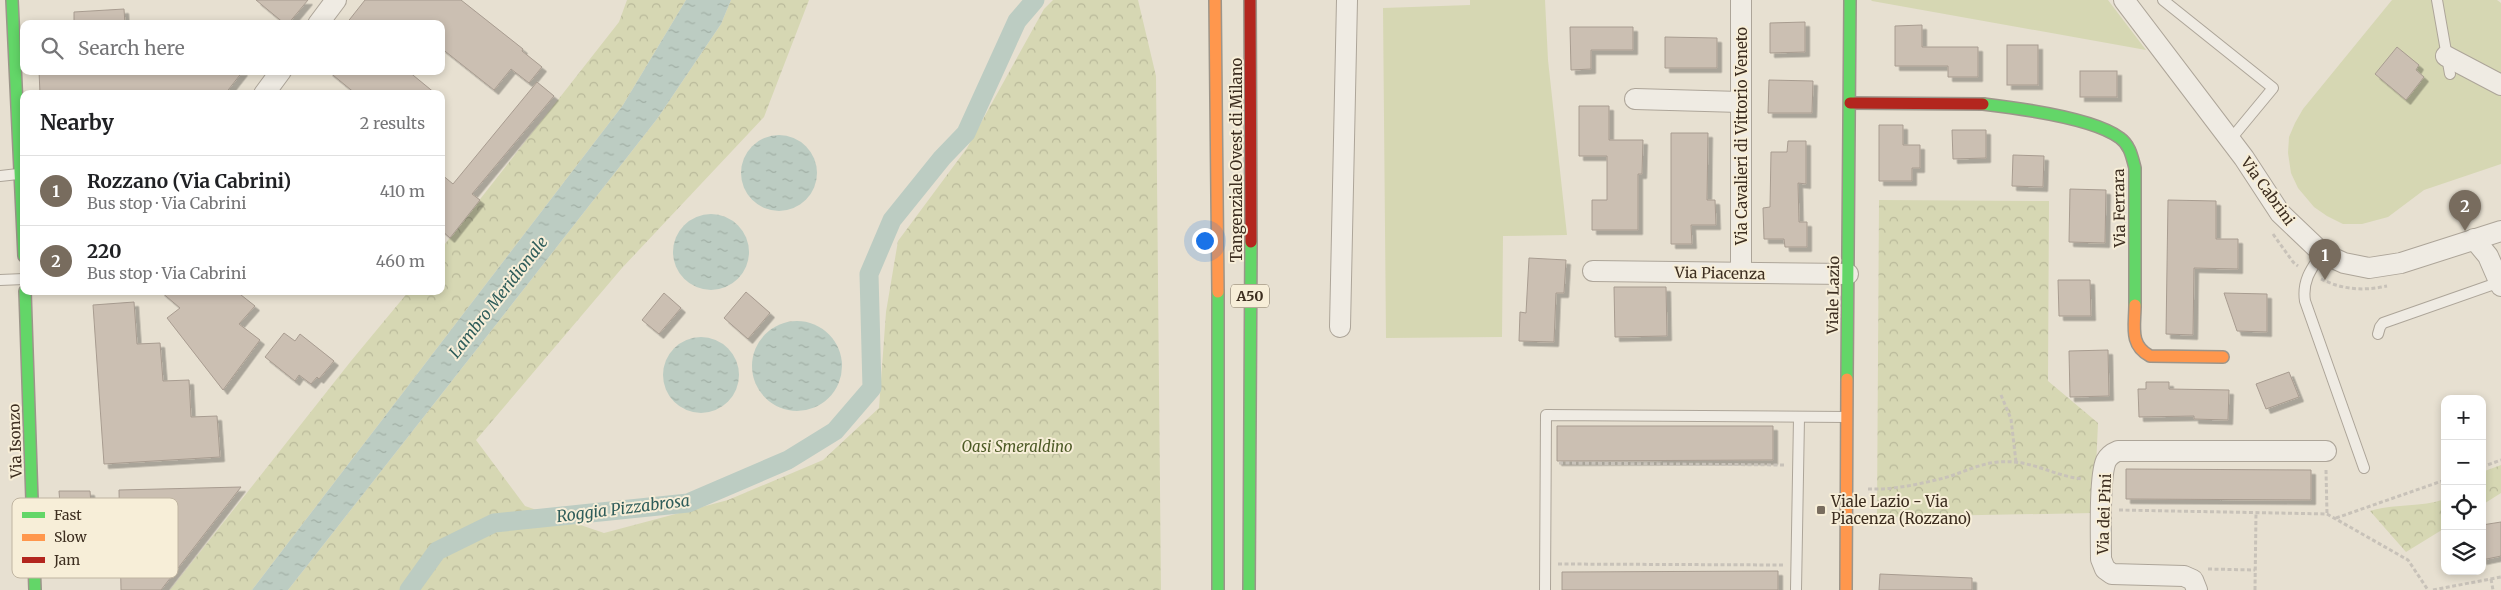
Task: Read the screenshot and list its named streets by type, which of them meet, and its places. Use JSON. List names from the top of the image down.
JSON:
{
  "streets": {
    "main road": [
      "Tangenziale Ovest di Milano",
      "Via Ferrara",
      "Viale Lazio",
      "A50",
      "Via Isonzo"
    ],
    "street": [
      "Via Cavalieri di Vittorio Veneto",
      "Via Cabrini",
      "Via Piacenza",
      "Via dei Pini"
    ]
  },
  "crossings": [
    ["Via Cavalieri di Vittorio Veneto", "Via Piacenza"],
    ["Via Ferrara", "Viale Lazio"],
    ["Via Piacenza", "Viale Lazio"]
  ],
  "water": ["Lambro Meridionale", "Roggia Pizzabrosa"],
  "parks": ["Oasi Smeraldino"],
  "places": {
    "transit": ["Viale Lazio - Via Piacenza (Rozzano)"]
  },
  "legend": ["Fast", "Slow", "Jam"],
  "page": {
    "search": "Search here",
    "heading": ["Nearby", "2 results"],
    "list": [
      {
        "mark": "1",
        "name": "Rozzano (Via Cabrini)",
        "note": "Bus stop · Via Cabrini",
        "value": "410 m"
      },
      {
        "mark": "2",
        "name": "220",
        "note": "Bus stop · Via Cabrini",
        "value": "460 m"
      }
    ],
    "pins": ["2", "1"],
    "map_buttons": ["+", "−"]
  }
}
